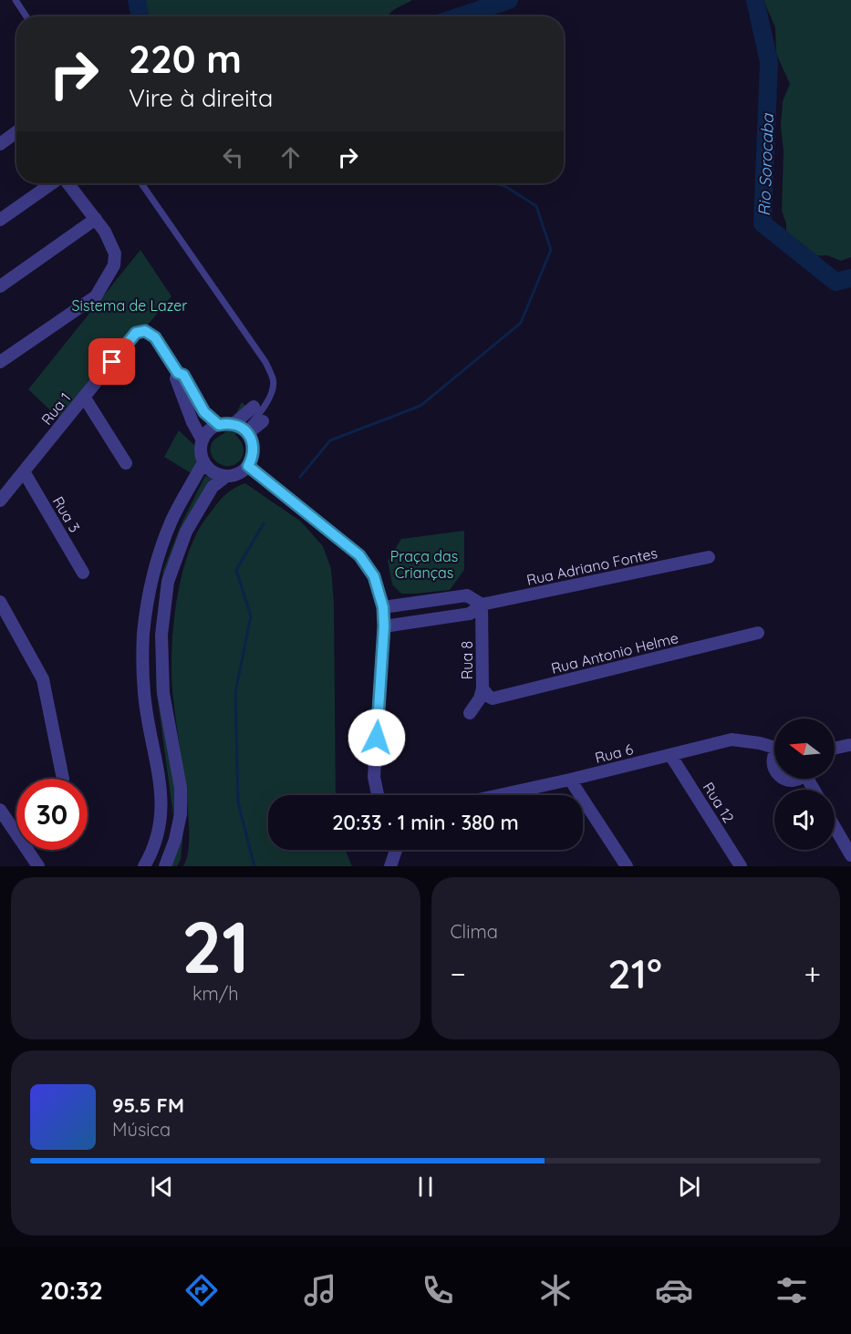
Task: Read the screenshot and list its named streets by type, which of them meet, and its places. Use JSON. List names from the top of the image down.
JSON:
{
  "streets": {
    "street": [
      "Rua 1",
      "Rua 3",
      "Rua Adriano Fontes",
      "Rua Antonio Helme",
      "Rua 8",
      "Rua 6",
      "Rua 12"
    ]
  },
  "crossings": [
    ["Rua 1", "Rua 3"],
    ["Rua Adriano Fontes", "Rua 8"],
    ["Rua Antonio Helme", "Rua 8"],
    ["Rua 6", "Rua 12"]
  ],
  "water": ["Rio Sorocaba"],
  "parks": ["Sistema de Lazer", "Praça das Crianças"],
  "north": "left",
  "page": {
    "turn": ["220 m", "Vire à direita"],
    "limit": "30",
    "trip": "20:33 · 1 min · 380 m",
    "tile": [
      ["21", "km/h"],
      "Clima"
    ],
    "heat": ["−", "21°", "+"],
    "song": ["95.5 FM", "Música"],
    "tabs": "20:32"
  }
}
